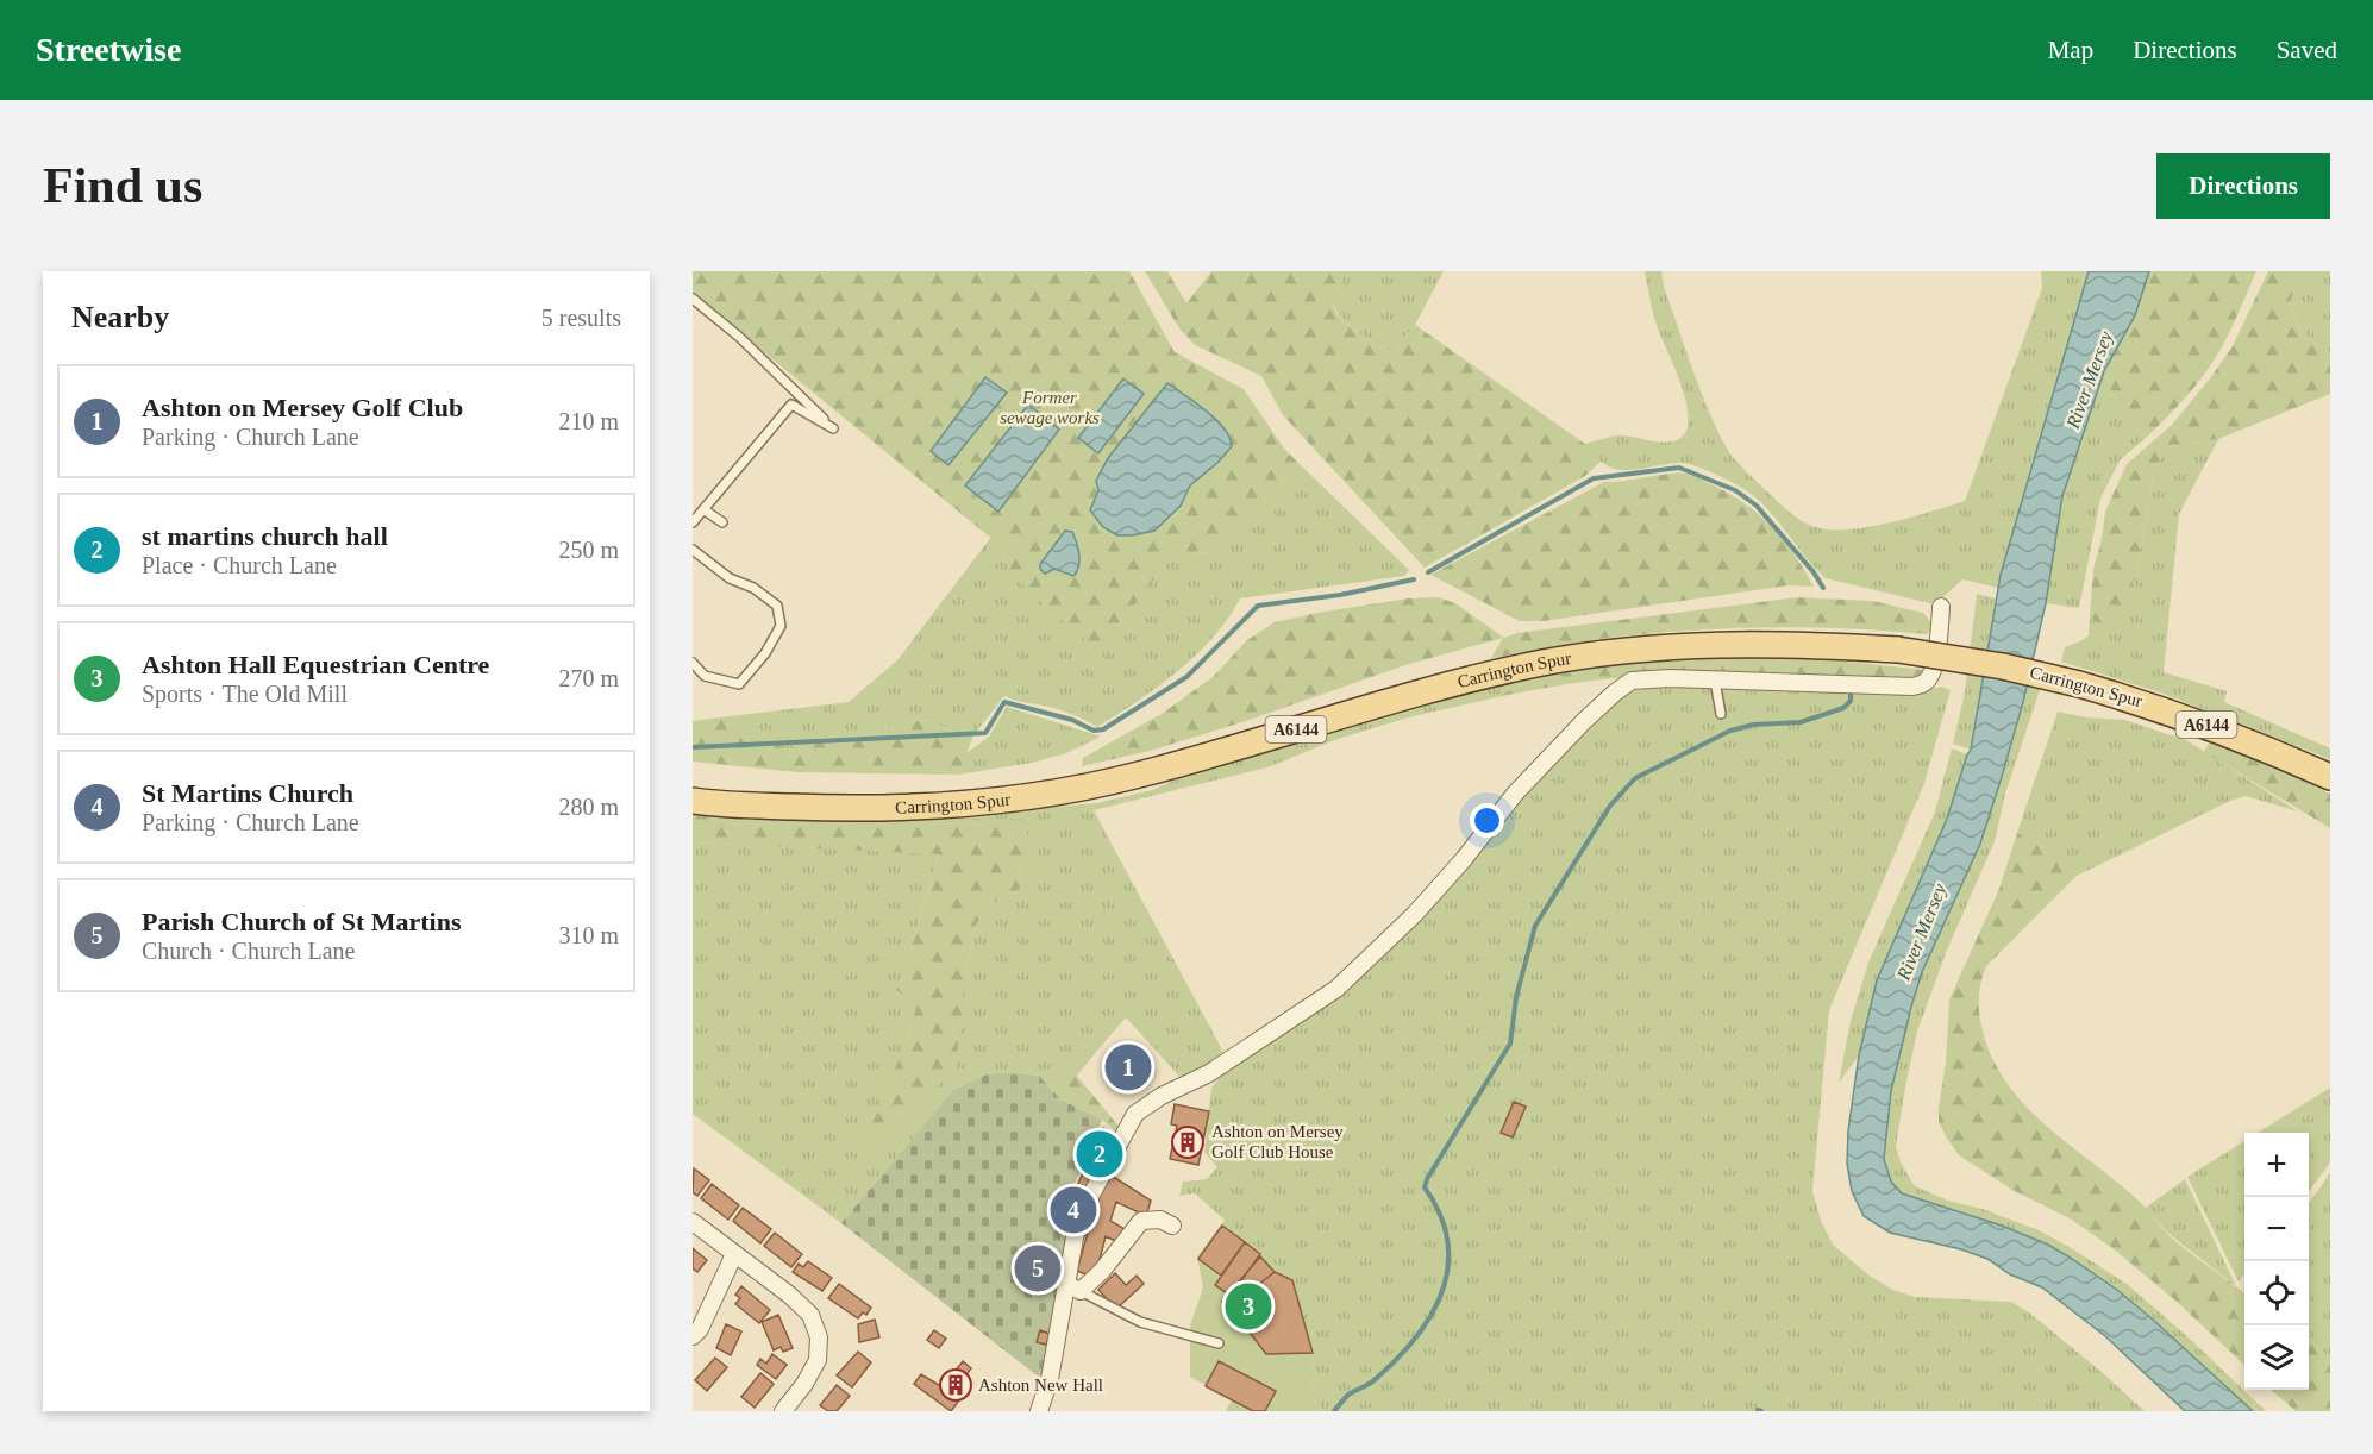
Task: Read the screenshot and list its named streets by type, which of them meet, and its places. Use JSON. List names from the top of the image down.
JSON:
{
  "streets": {
    "main road": ["Carrington Spur", "A6144"]
  },
  "water": ["River Mersey"],
  "parks": ["Former sewage works"],
  "places": {
    "building": ["Ashton on Mersey Golf Club House", "Ashton New Hall"]
  },
  "page": {
    "header": "Streetwise",
    "nav": ["Map", "Directions", "Saved"],
    "buttons": "Directions",
    "title": "Find us",
    "heading": ["Nearby", "5 results"],
    "list": [
      {
        "mark": "1",
        "name": "Ashton on Mersey Golf Club",
        "note": "Parking · Church Lane",
        "value": "210 m"
      },
      {
        "mark": "2",
        "name": "st martins church hall",
        "note": "Place · Church Lane",
        "value": "250 m"
      },
      {
        "mark": "3",
        "name": "Ashton Hall Equestrian Centre",
        "note": "Sports · The Old Mill",
        "value": "270 m"
      },
      {
        "mark": "4",
        "name": "St Martins Church",
        "note": "Parking · Church Lane",
        "value": "280 m"
      },
      {
        "mark": "5",
        "name": "Parish Church of St Martins",
        "note": "Church · Church Lane",
        "value": "310 m"
      }
    ],
    "pins": [
      "1",
      "2",
      "4",
      "5",
      "3"
    ],
    "map_buttons": ["+", "−"]
  }
}
